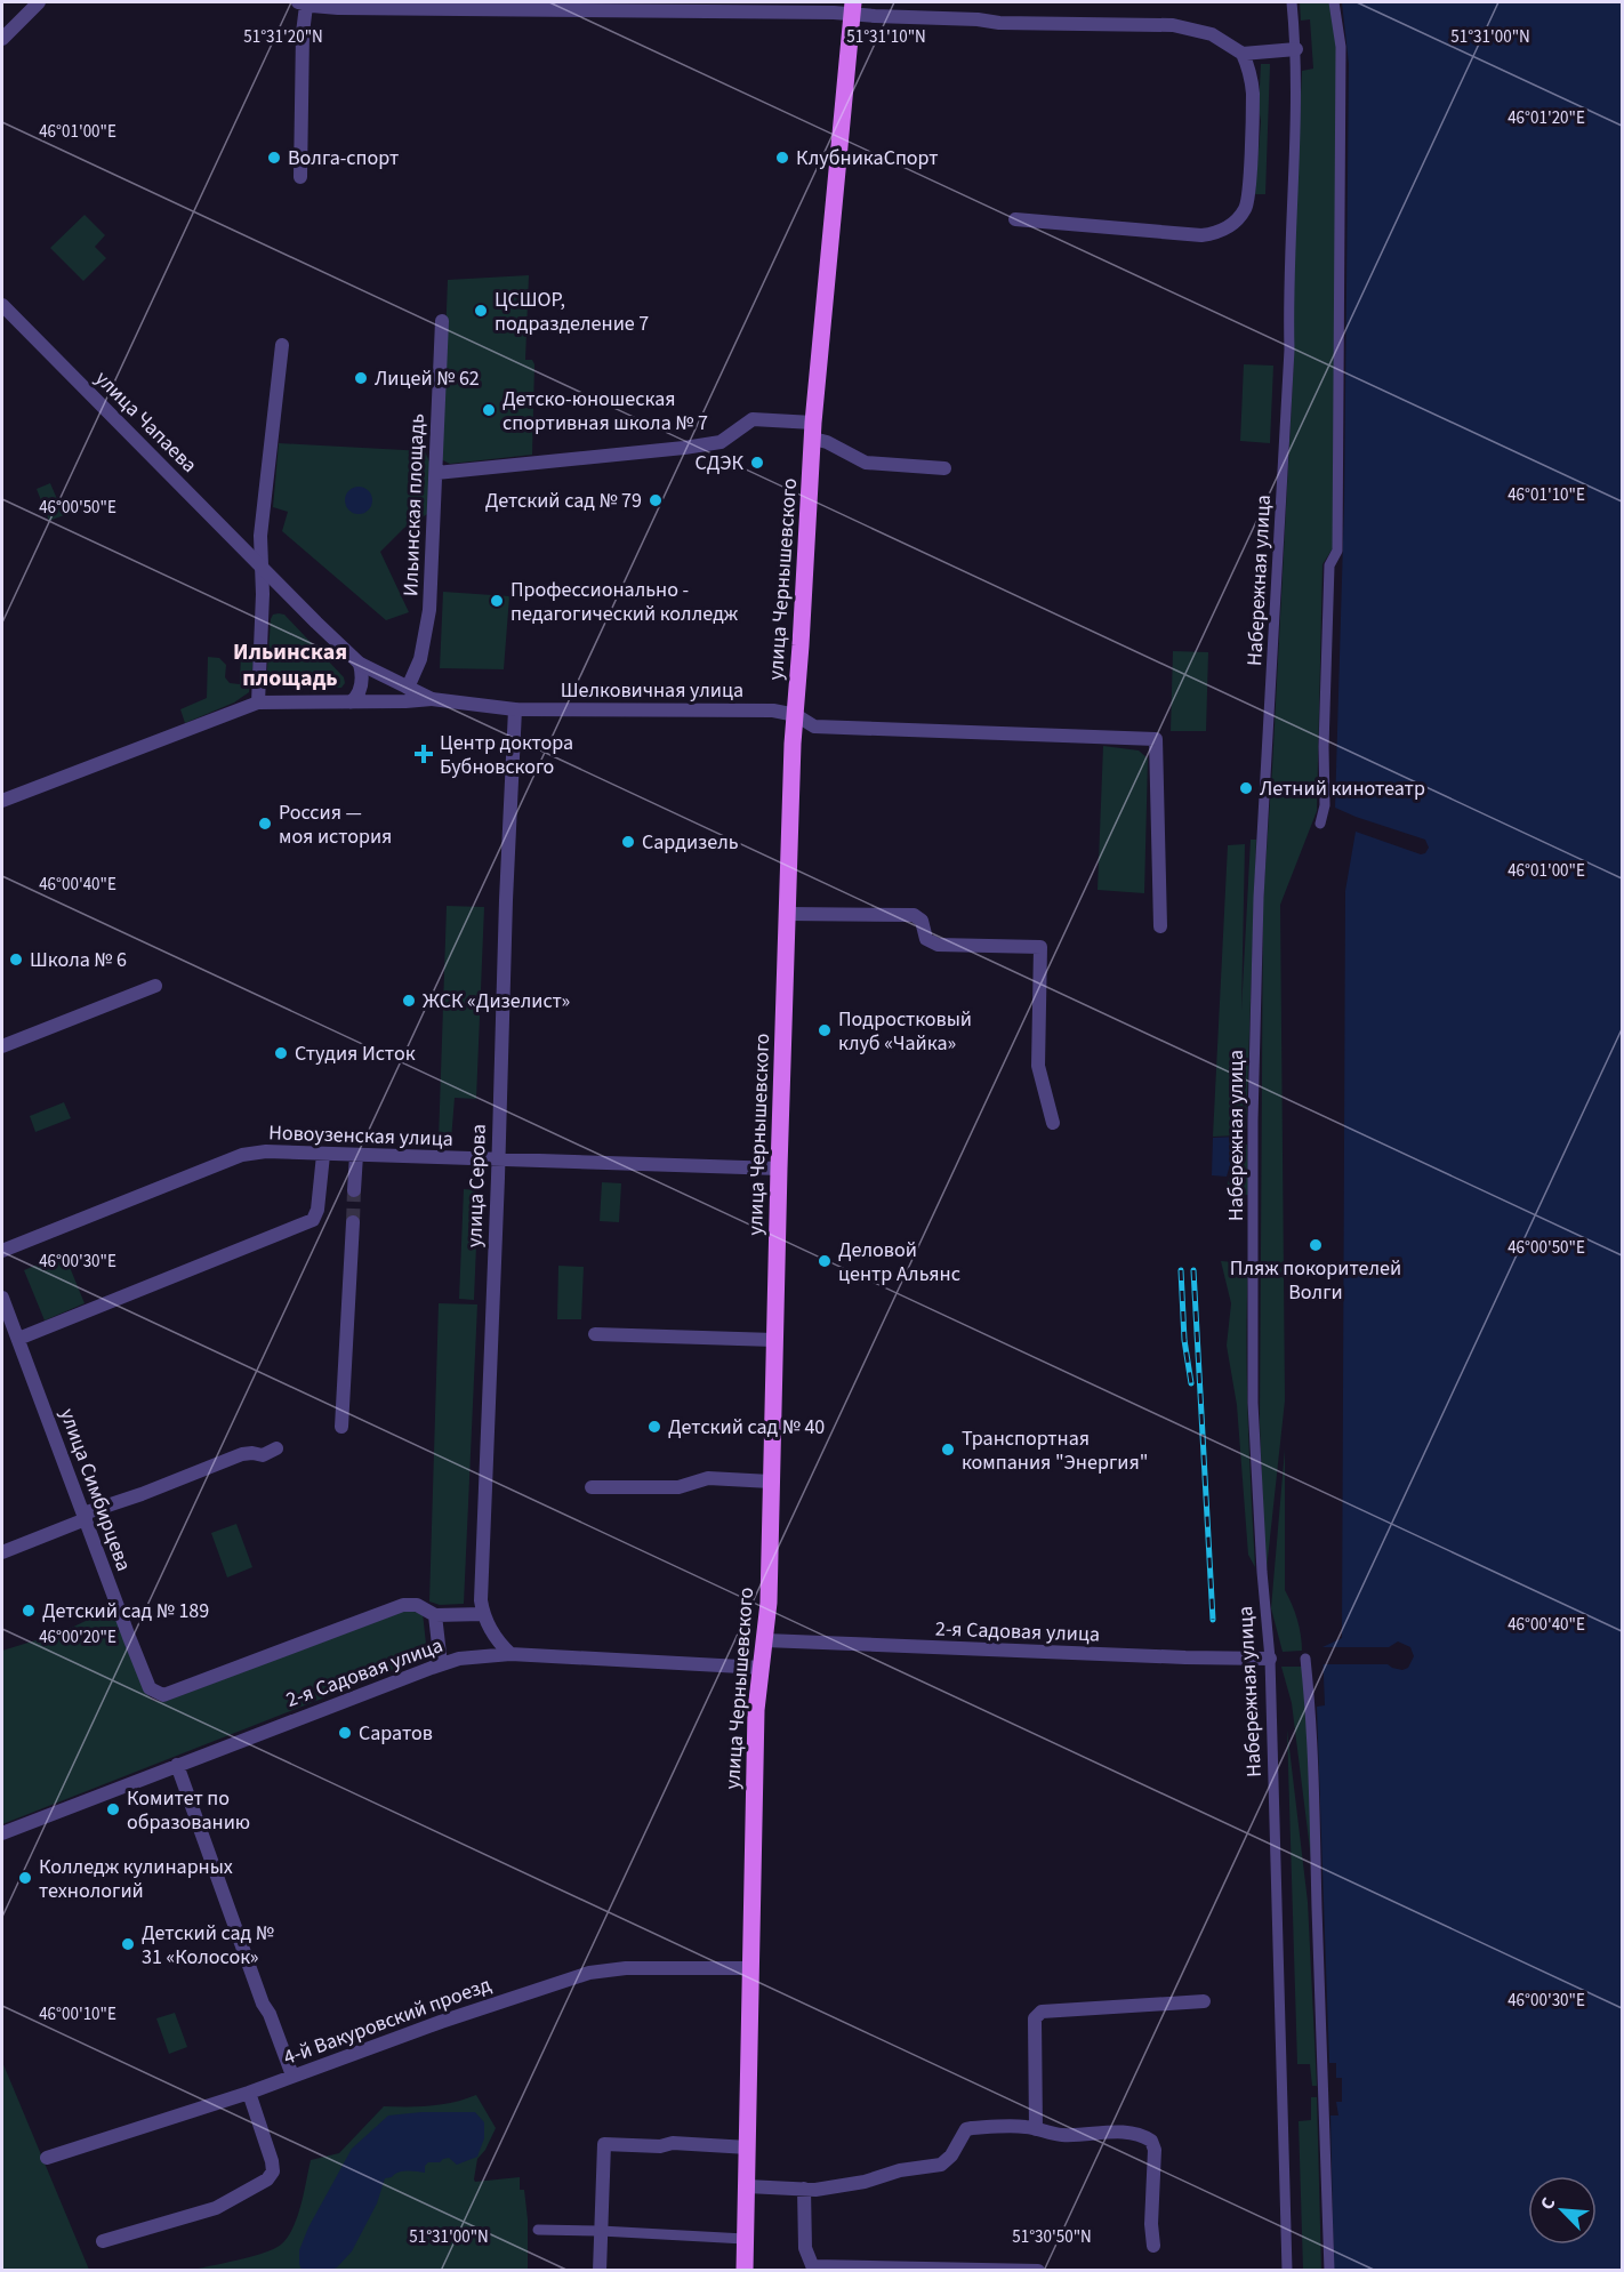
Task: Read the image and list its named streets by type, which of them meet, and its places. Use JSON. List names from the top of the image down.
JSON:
{
  "streets": {
    "main road": ["улица Чернышевского"],
    "street": [
      "улица Чапаева",
      "Ильинская площадь",
      "Набережная улица",
      "Шелковичная улица",
      "Новоузенская улица",
      "улица Серова",
      "улица Симбирцева",
      "2-я Садовая улица",
      "4-й Вакуровский проезд"
    ]
  },
  "crossings": [
    ["улица Чернышевского", "Шелковичная улица"],
    ["улица Чернышевского", "Новоузенская улица"],
    ["улица Чернышевского", "2-я Садовая улица"],
    ["улица Чернышевского", "4-й Вакуровский проезд"],
    ["Набережная улица", "2-я Садовая улица"],
    ["Шелковичная улица", "улица Серова"],
    ["Новоузенская улица", "улица Серова"],
    ["улица Серова", "2-я Садовая улица"],
    ["улица Симбирцева", "2-я Садовая улица"]
  ],
  "districts": ["Ильинская площадь"],
  "places": {
    "other": [
      "Волга-спорт",
      "КлубникаСпорт",
      "ЦСШОР, подразделение 7",
      "Лицей № 62",
      "Детско-юношеская спортивная школа № 7",
      "СДЭК",
      "Детский сад № 79",
      "Профессионально - педагогический колледж",
      "Летний кинотеатр",
      "Россия — моя история",
      "Сардизель",
      "Школа № 6",
      "ЖСК «Дизелист»",
      "Подростковый клуб «Чайка»",
      "Студия Исток",
      "Пляж покорителей Волги",
      "Деловой центр Альянс",
      "Детский сад № 40",
      "Транспортная компания \"Энергия\"",
      "Детский сад № 189",
      "Саратов",
      "Комитет по образованию",
      "Колледж кулинарных технологий",
      "Детский сад № 31 «Колосок»"
    ],
    "health": ["Центр доктора Бубновского"]
  },
  "north": "top left",
  "coordinates": [
    "51°31'20\"N",
    "51°31'10\"N",
    "51°31'00\"N",
    "46°01'20\"E",
    "46°01'00\"E",
    "46°01'10\"E",
    "46°00'50\"E",
    "46°00'40\"E",
    "46°00'30\"E",
    "46°00'20\"E",
    "46°00'10\"E",
    "51°30'50\"N"
  ]
}
